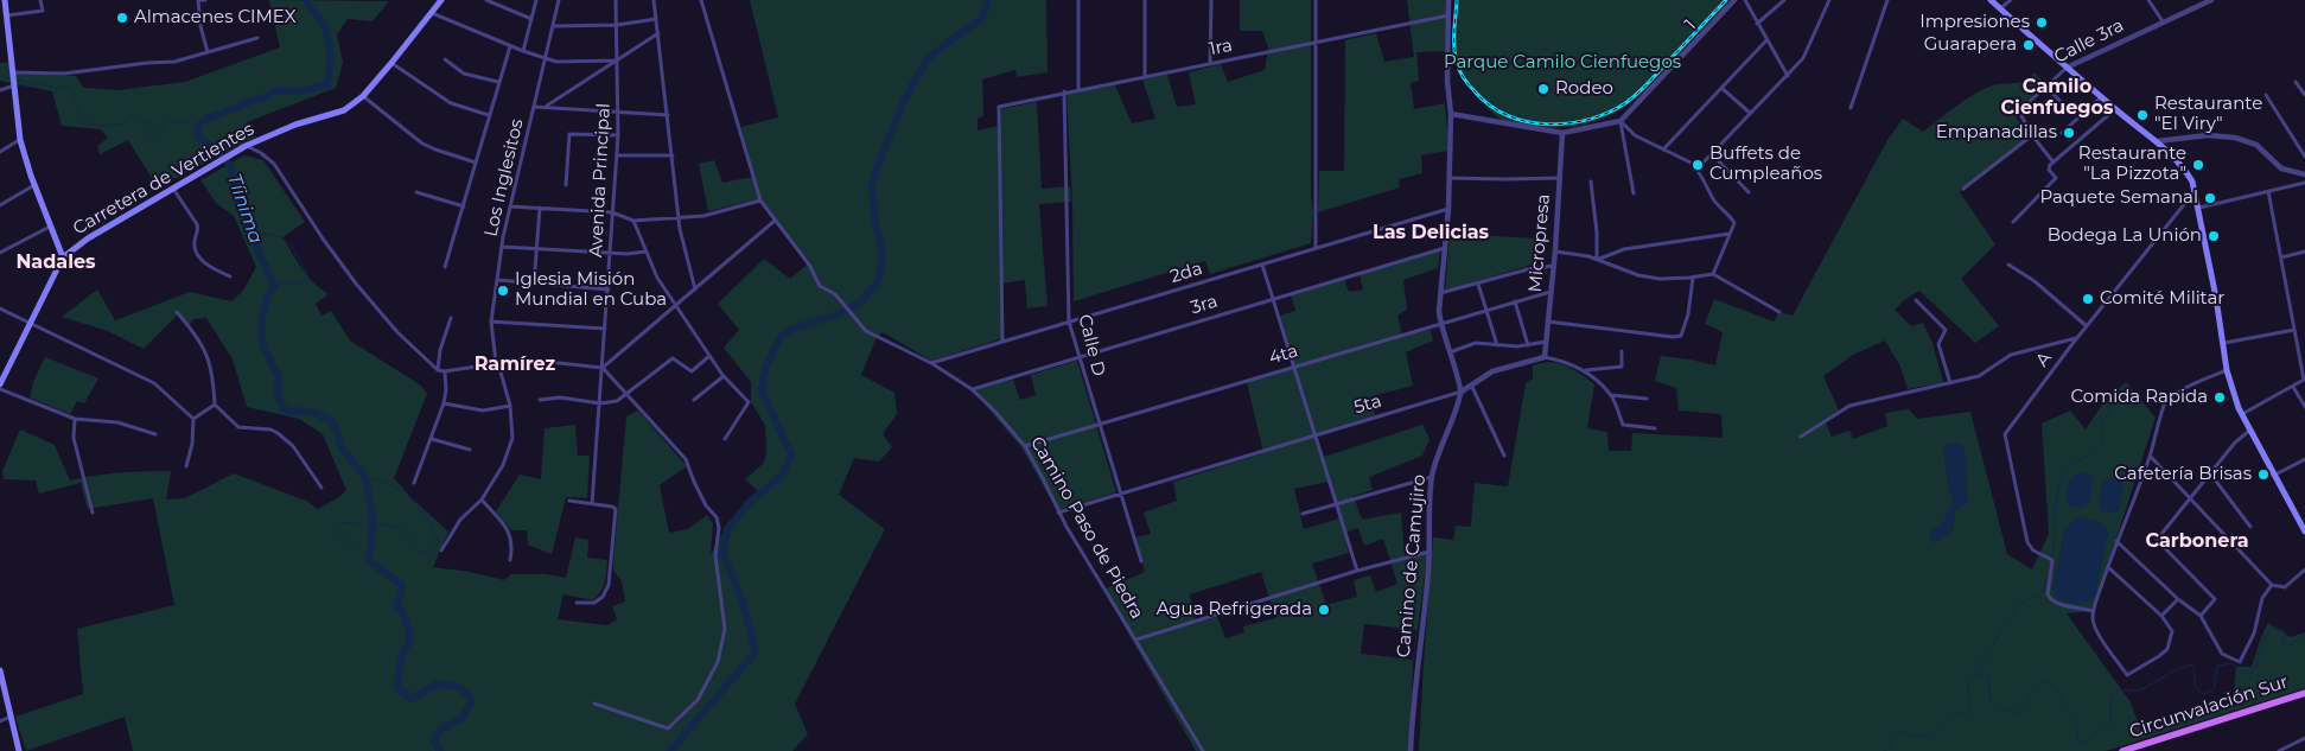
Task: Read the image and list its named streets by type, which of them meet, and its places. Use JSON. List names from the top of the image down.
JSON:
{
  "streets": {
    "main road": ["Carretera de Vertientes", "Circunvalación Sur"],
    "street": [
      "1",
      "Calle 3ra",
      "1ra",
      "Los Inglesitos",
      "Avenida Principal",
      "Micropresa",
      "2da",
      "3ra",
      "Calle D",
      "4ta",
      "A",
      "5ta",
      "Camino Paso de Piedra",
      "Camino de Camujiro"
    ]
  },
  "crossings": [
    ["1ra", "2da"],
    ["1ra", "Calle D"],
    ["Micropresa", "4ta"],
    ["Micropresa", "5ta"],
    ["2da", "Calle D"],
    ["2da", "Camino Paso de Piedra"],
    ["3ra", "Calle D"],
    ["3ra", "Camino Paso de Piedra"],
    ["Calle D", "4ta"],
    ["Calle D", "5ta"],
    ["4ta", "Camino Paso de Piedra"],
    ["5ta", "Camino Paso de Piedra"],
    ["5ta", "Camino de Camujiro"]
  ],
  "districts": [
    "Camilo Cienfuegos",
    "Las Delicias",
    "Nadales",
    "Ramírez",
    "Carbonera"
  ],
  "water": ["Tíinima"],
  "parks": ["Parque Camilo Cienfuegos"],
  "places": [
    "Almacenes CIMEX",
    "Impresiones",
    "Guarapera",
    "Rodeo",
    "Restaurante \"El Viry\"",
    "Empanadillas",
    "Buffets de Cumpleaños",
    "Restaurante \"La Pizzota\"",
    "Paquete Semanal",
    "Bodega La Unión",
    "Iglesia Misión Mundial en Cuba",
    "Comité Militar",
    "Comida Rapida",
    "Cafetería Brisas",
    "Agua Refrigerada"
  ]
}
